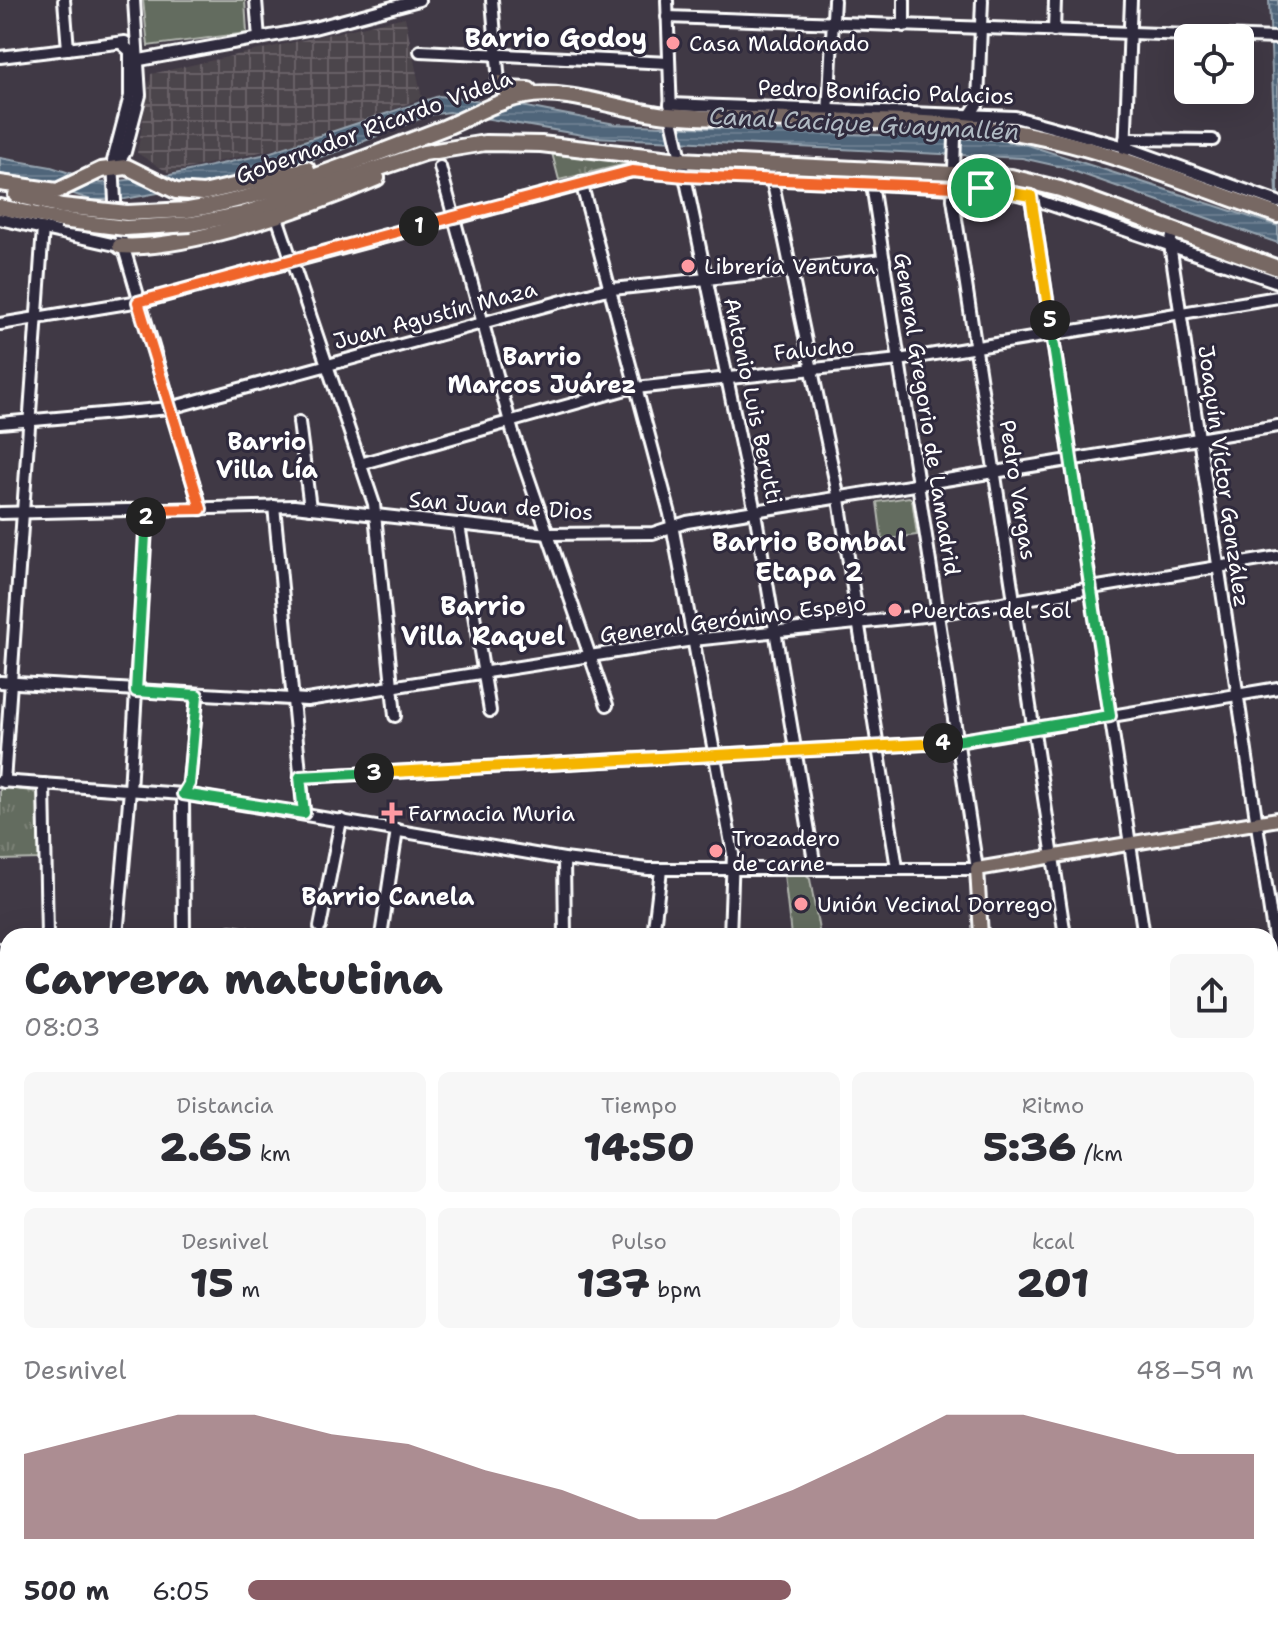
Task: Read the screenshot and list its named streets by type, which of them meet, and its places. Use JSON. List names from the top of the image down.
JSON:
{
  "streets": {
    "highway": ["Gobernador Ricardo Videla"],
    "main road": ["General Gregorio de Lamadrid"],
    "street": [
      "Pedro Bonifacio Palacios",
      "Juan Agustín Maza",
      "Falucho",
      "Antonio Luis Berutti",
      "Joaquín Víctor González",
      "Pedro Vargas",
      "San Juan de Dios",
      "General Gerónimo Espejo"
    ]
  },
  "crossings": [
    ["Pedro Bonifacio Palacios", "Gobernador Ricardo Videla"],
    ["Gobernador Ricardo Videla", "Antonio Luis Berutti"],
    ["Gobernador Ricardo Videla", "Joaquín Víctor González"],
    ["Gobernador Ricardo Videla", "Pedro Vargas"],
    ["Juan Agustín Maza", "Antonio Luis Berutti"],
    ["Juan Agustín Maza", "General Gregorio de Lamadrid"],
    ["Falucho", "Antonio Luis Berutti"],
    ["Falucho", "General Gregorio de Lamadrid"],
    ["Falucho", "Joaquín Víctor González"],
    ["Falucho", "Pedro Vargas"],
    ["Antonio Luis Berutti", "San Juan de Dios"],
    ["Antonio Luis Berutti", "General Gerónimo Espejo"],
    ["General Gregorio de Lamadrid", "San Juan de Dios"],
    ["General Gregorio de Lamadrid", "General Gerónimo Espejo"],
    ["Joaquín Víctor González", "San Juan de Dios"],
    ["Joaquín Víctor González", "General Gerónimo Espejo"],
    ["Pedro Vargas", "San Juan de Dios"],
    ["Pedro Vargas", "General Gerónimo Espejo"]
  ],
  "districts": [
    "Barrio Godoy",
    "Barrio Marcos Juárez",
    "Barrio Villa Lía",
    "Barrio Bombal Etapa 2",
    "Barrio Villa Raquel",
    "Barrio Canela"
  ],
  "water": ["Canal Cacique Guaymallén"],
  "places": {
    "other": [
      "Casa Maldonado",
      "Librería Ventura",
      "Puertas del Sol",
      "Trozadero de carne",
      "Unión Vecinal Dorrego"
    ],
    "health": ["Farmacia Muria"]
  },
  "page": {
    "pins": [
      "1",
      "5",
      "2",
      "4",
      "3"
    ],
    "heading": ["Carrera matutina", "08:03"],
    "stats": [
      ["Distancia", "2.65 km"],
      ["Tiempo", "14:50"],
      ["Ritmo", "5:36 /km"],
      ["Desnivel", "15 m"],
      ["Pulso", "137 bpm"],
      ["kcal", "201"]
    ],
    "chart": ["Desnivel", "48–59 m"],
    "list": [
      {
        "name": "500 m",
        "note": "6:05"
      }
    ]
  }
}
